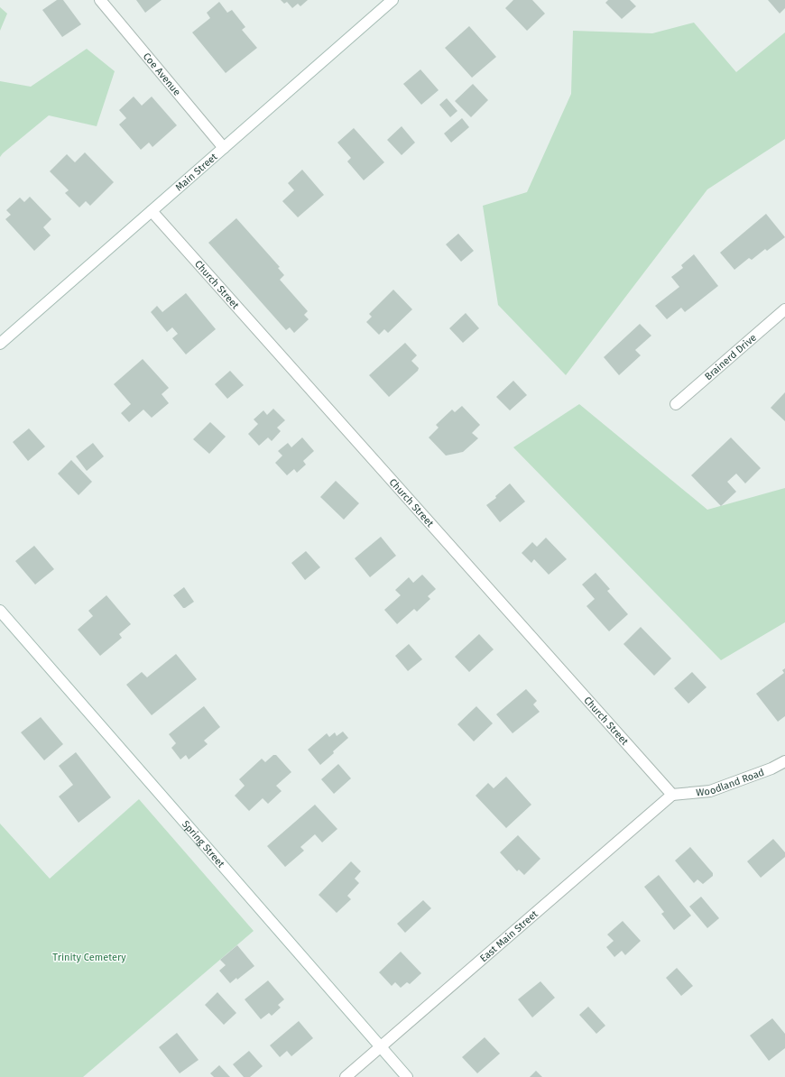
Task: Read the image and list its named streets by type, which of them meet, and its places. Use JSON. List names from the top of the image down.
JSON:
{
  "streets": {
    "street": [
      "Coe Avenue",
      "Main Street",
      "Church Street",
      "Brainerd Drive",
      "Woodland Road",
      "Spring Street",
      "East Main Street"
    ]
  },
  "crossings": [
    ["Coe Avenue", "Main Street"],
    ["Main Street", "Church Street"],
    ["Church Street", "Woodland Road"],
    ["Church Street", "East Main Street"],
    ["Woodland Road", "East Main Street"],
    ["Spring Street", "East Main Street"]
  ],
  "parks": ["Trinity Cemetery"]
}
